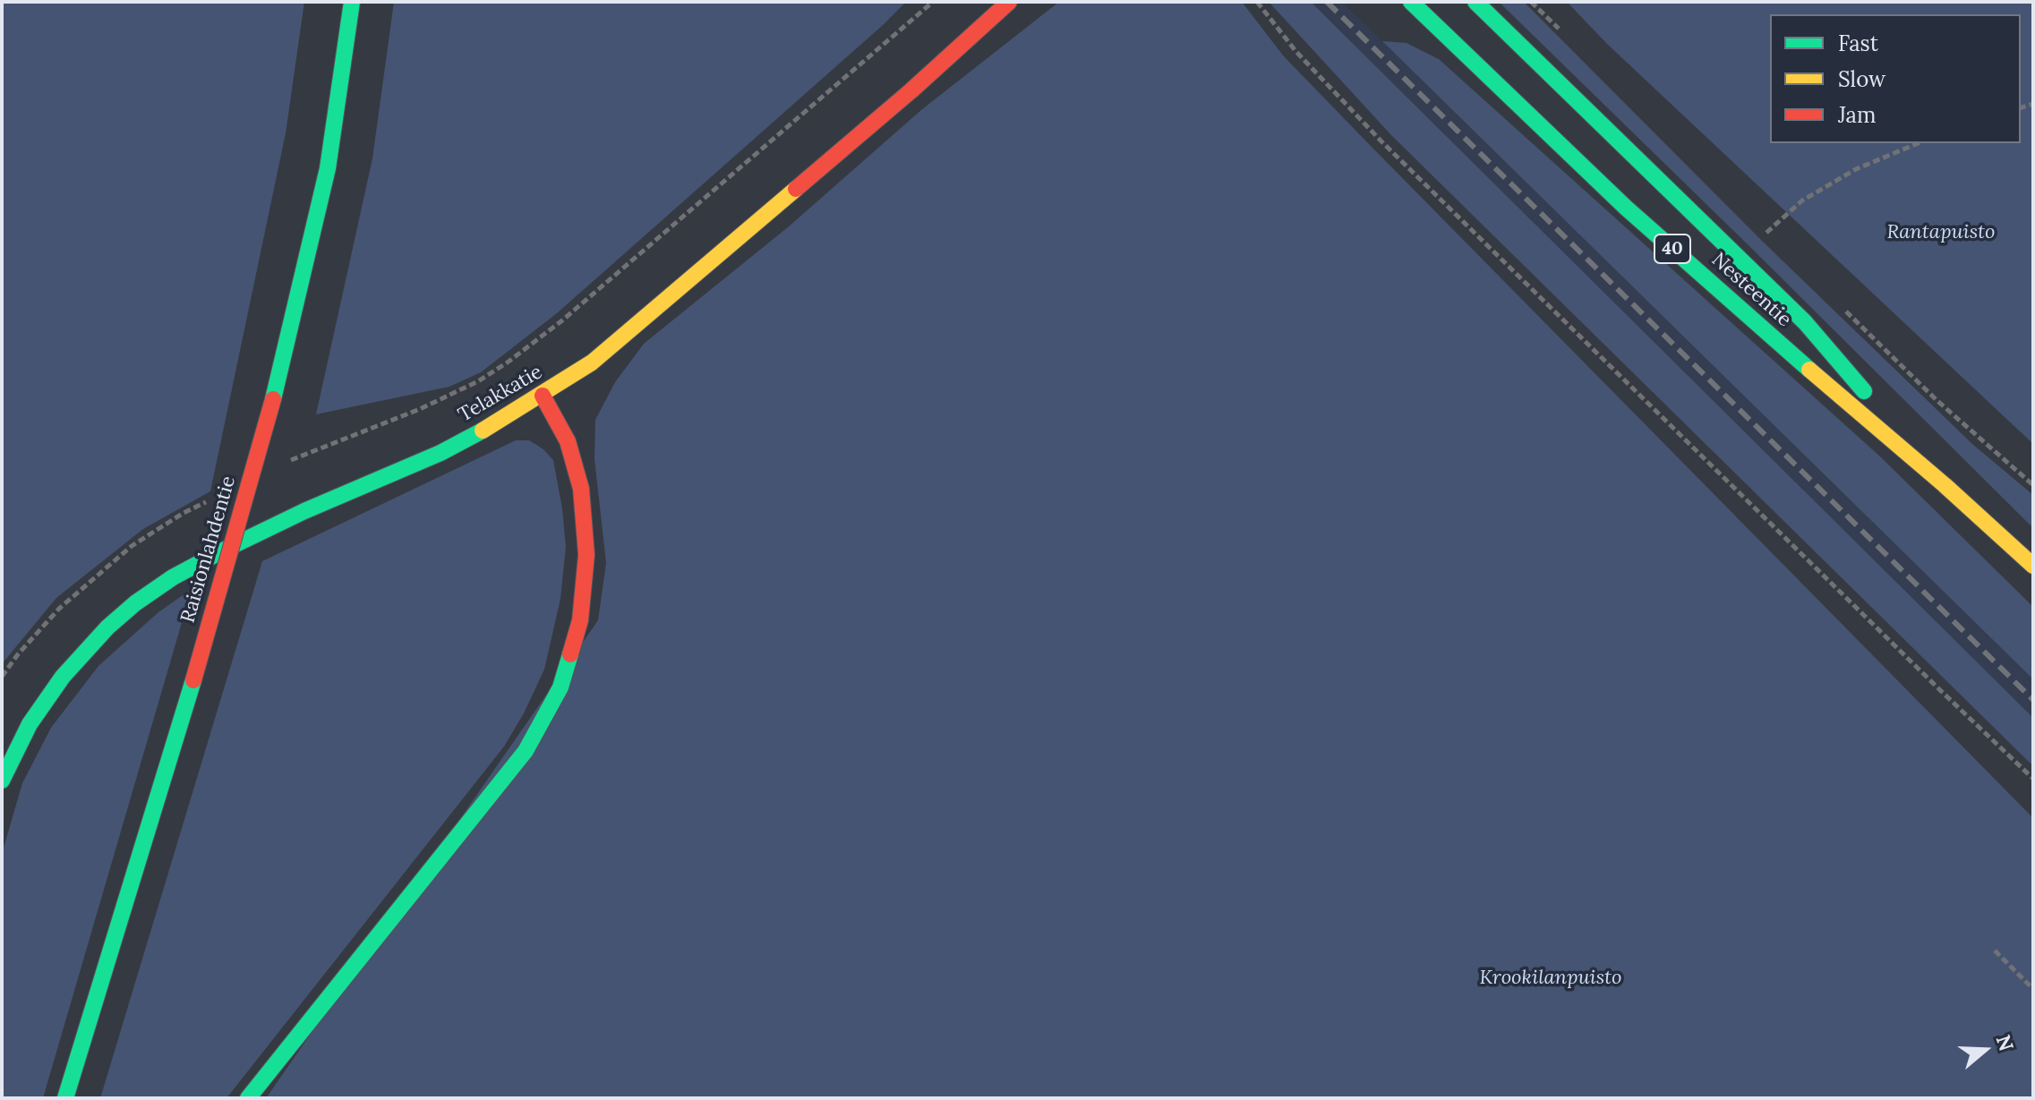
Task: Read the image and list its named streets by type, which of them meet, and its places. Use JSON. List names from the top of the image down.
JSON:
{
  "streets": {
    "main road": [
      "40",
      "Nesteentie",
      "Telakkatie",
      "Raisionlahdentie"
    ]
  },
  "parks": ["Rantapuisto", "Krookilanpuisto"],
  "legend": ["Fast", "Slow", "Jam"],
  "north": "right"
}
